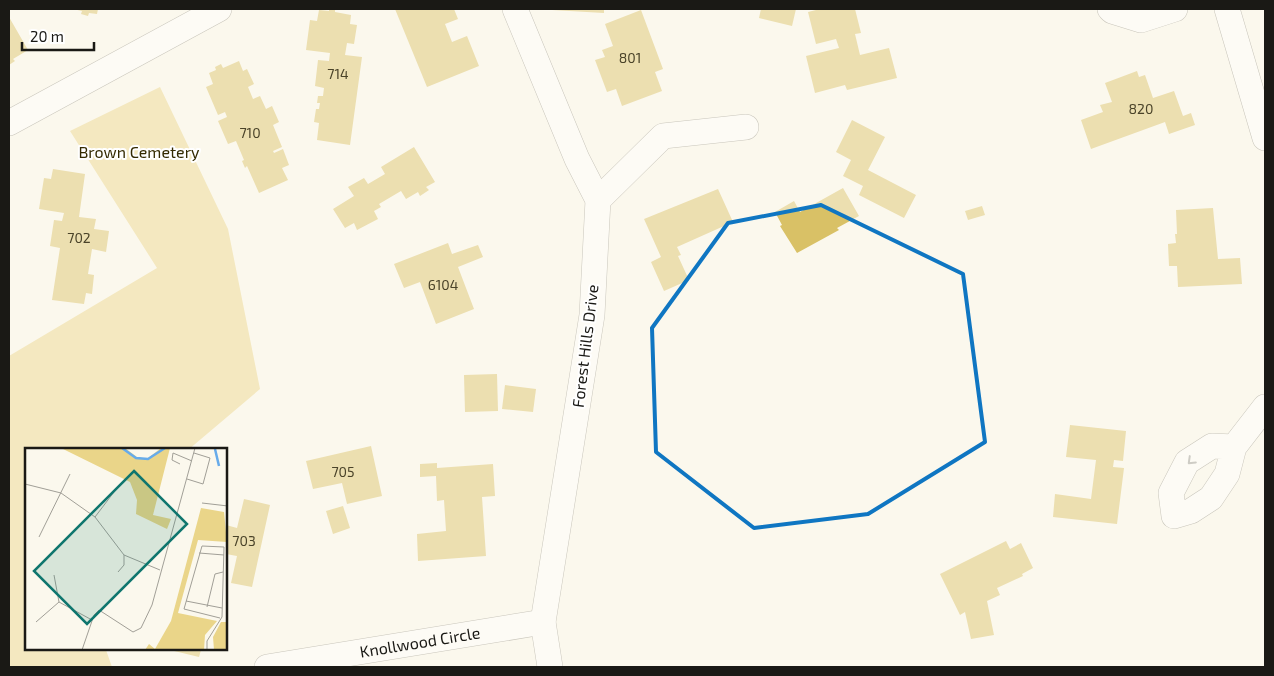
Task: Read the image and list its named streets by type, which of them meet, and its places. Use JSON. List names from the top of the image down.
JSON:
{
  "streets": {
    "street": ["Forest Hills Drive", "Knollwood Circle"]
  },
  "crossings": [
    ["Forest Hills Drive", "Knollwood Circle"]
  ],
  "parks": ["Brown Cemetery"],
  "house_numbers": [
    "801",
    "714",
    "820",
    "710",
    "702",
    "6104",
    "705",
    "703"
  ],
  "scale_bar": "20 m"
}
